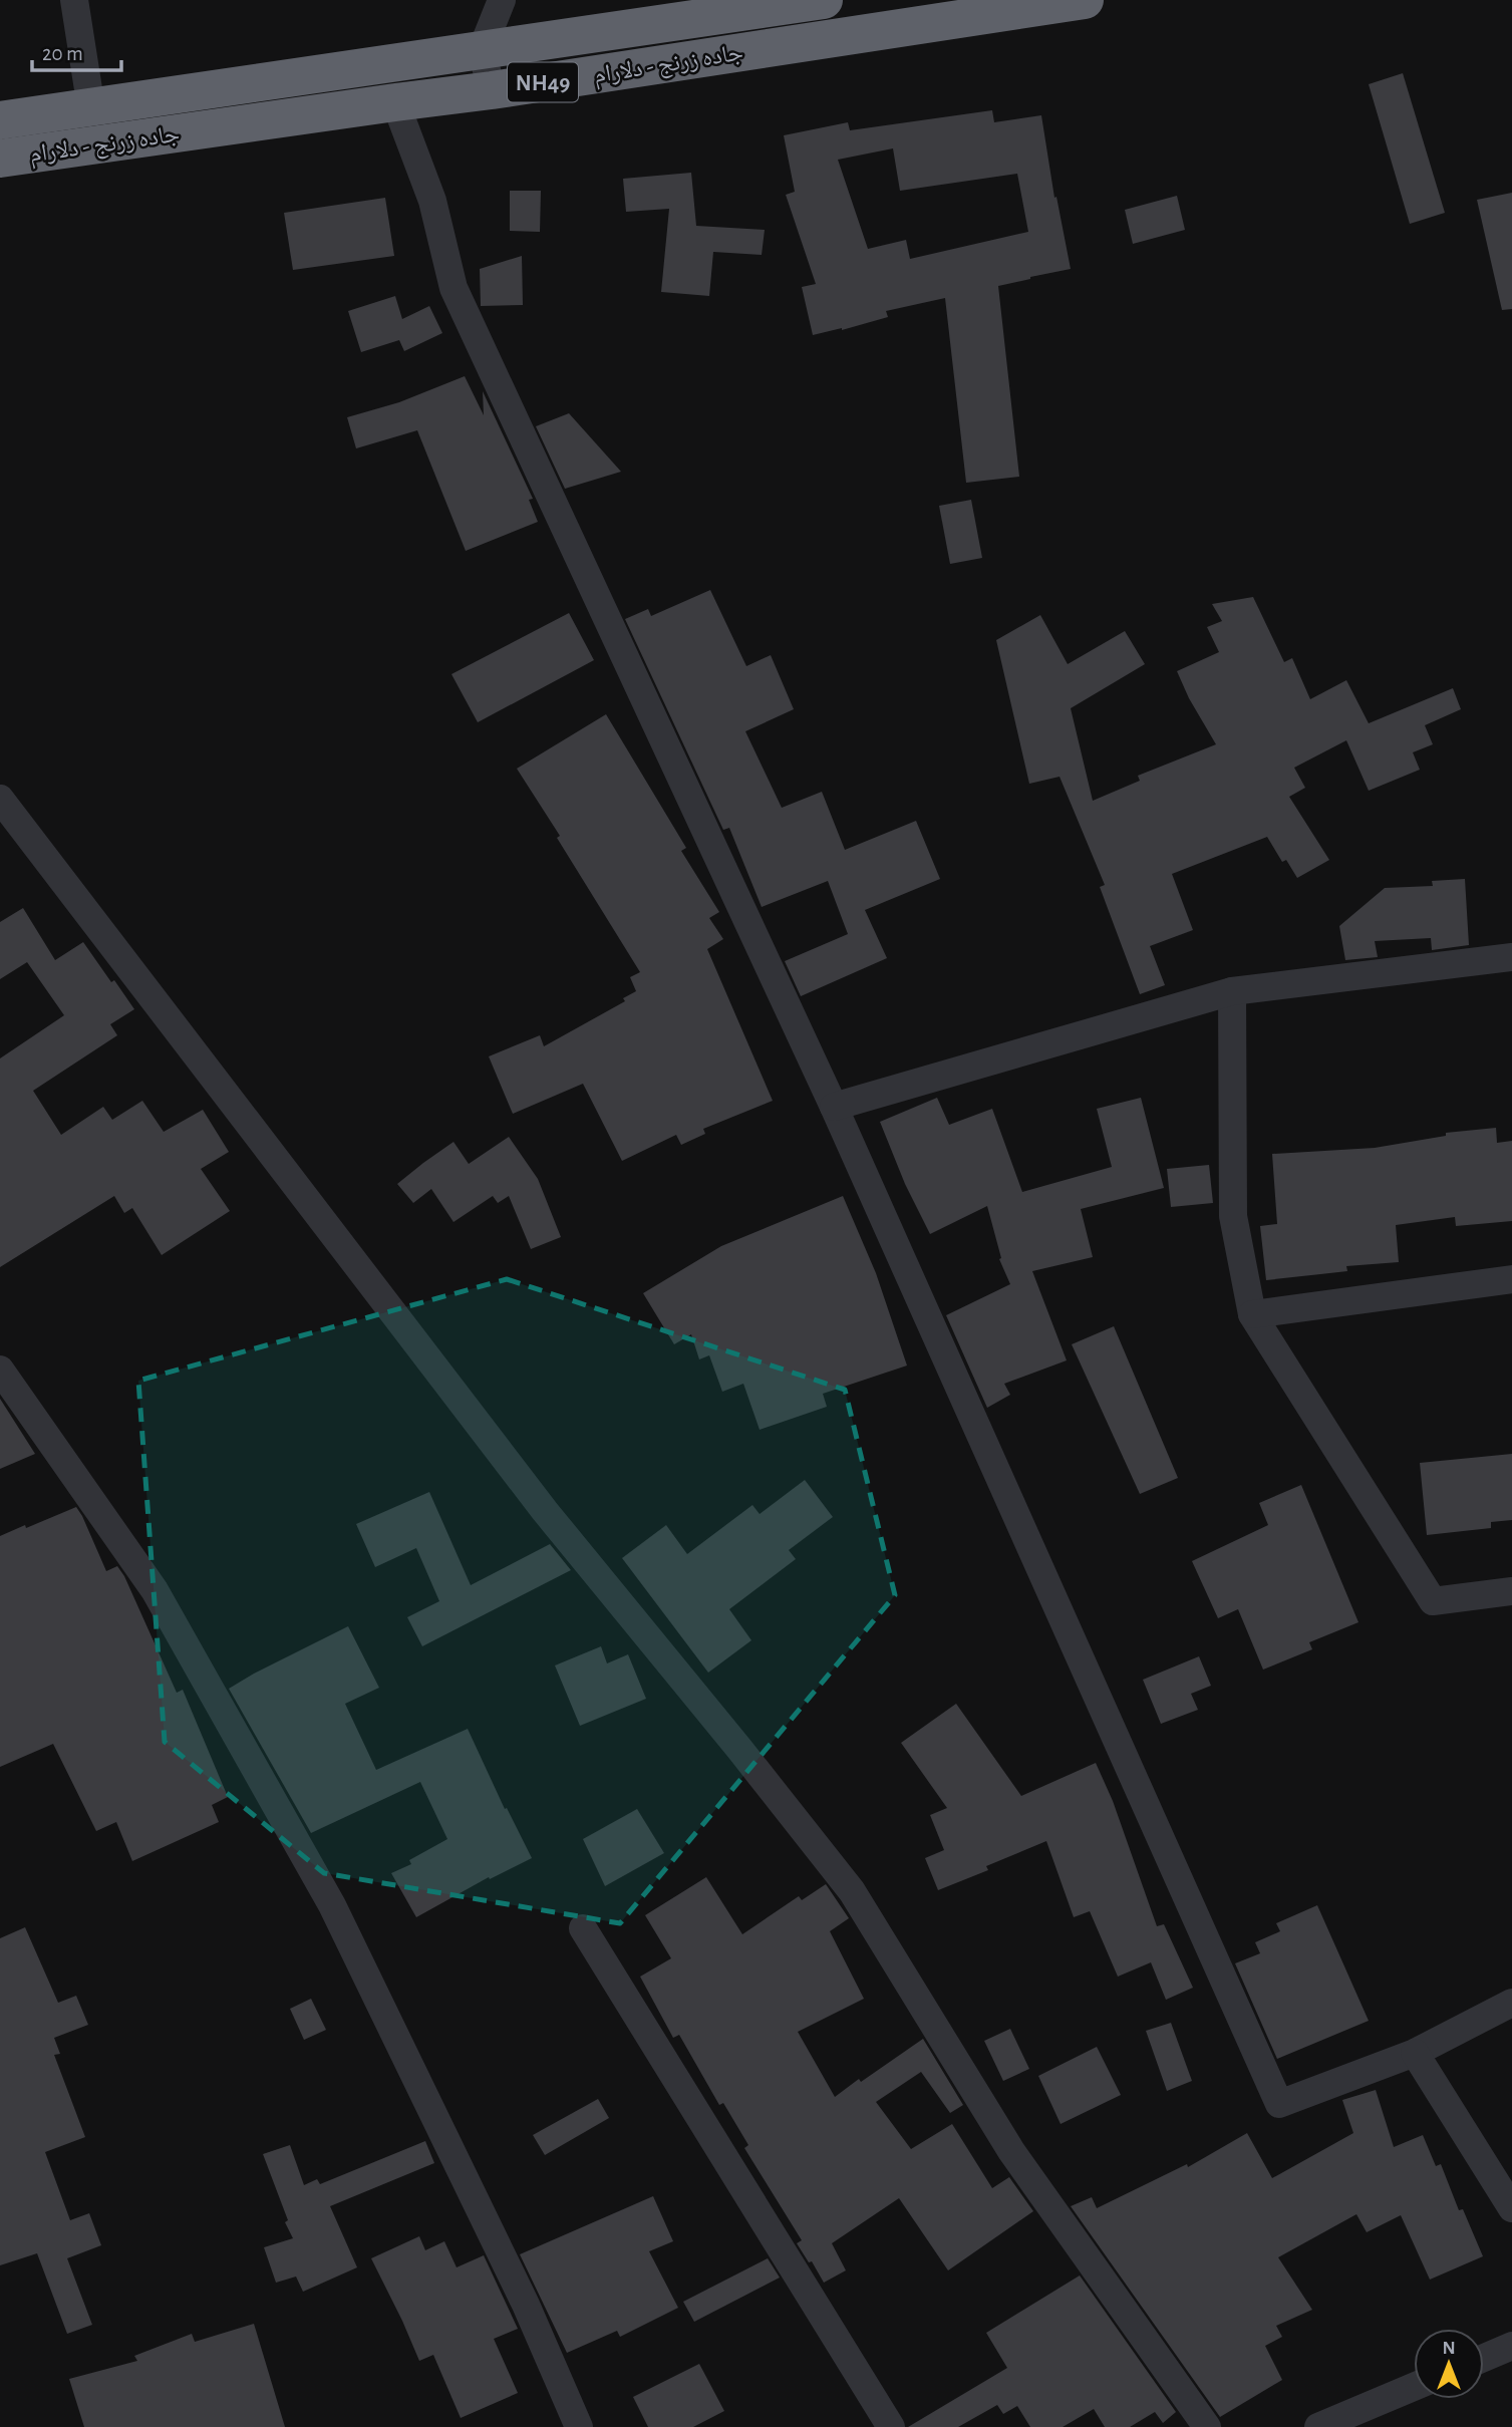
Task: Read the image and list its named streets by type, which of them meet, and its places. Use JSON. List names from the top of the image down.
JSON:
{
  "streets": {
    "highway": ["جاده زرنج - دلارام", "NH49"]
  },
  "scale_bar": "20 m",
  "north": "top"
}
